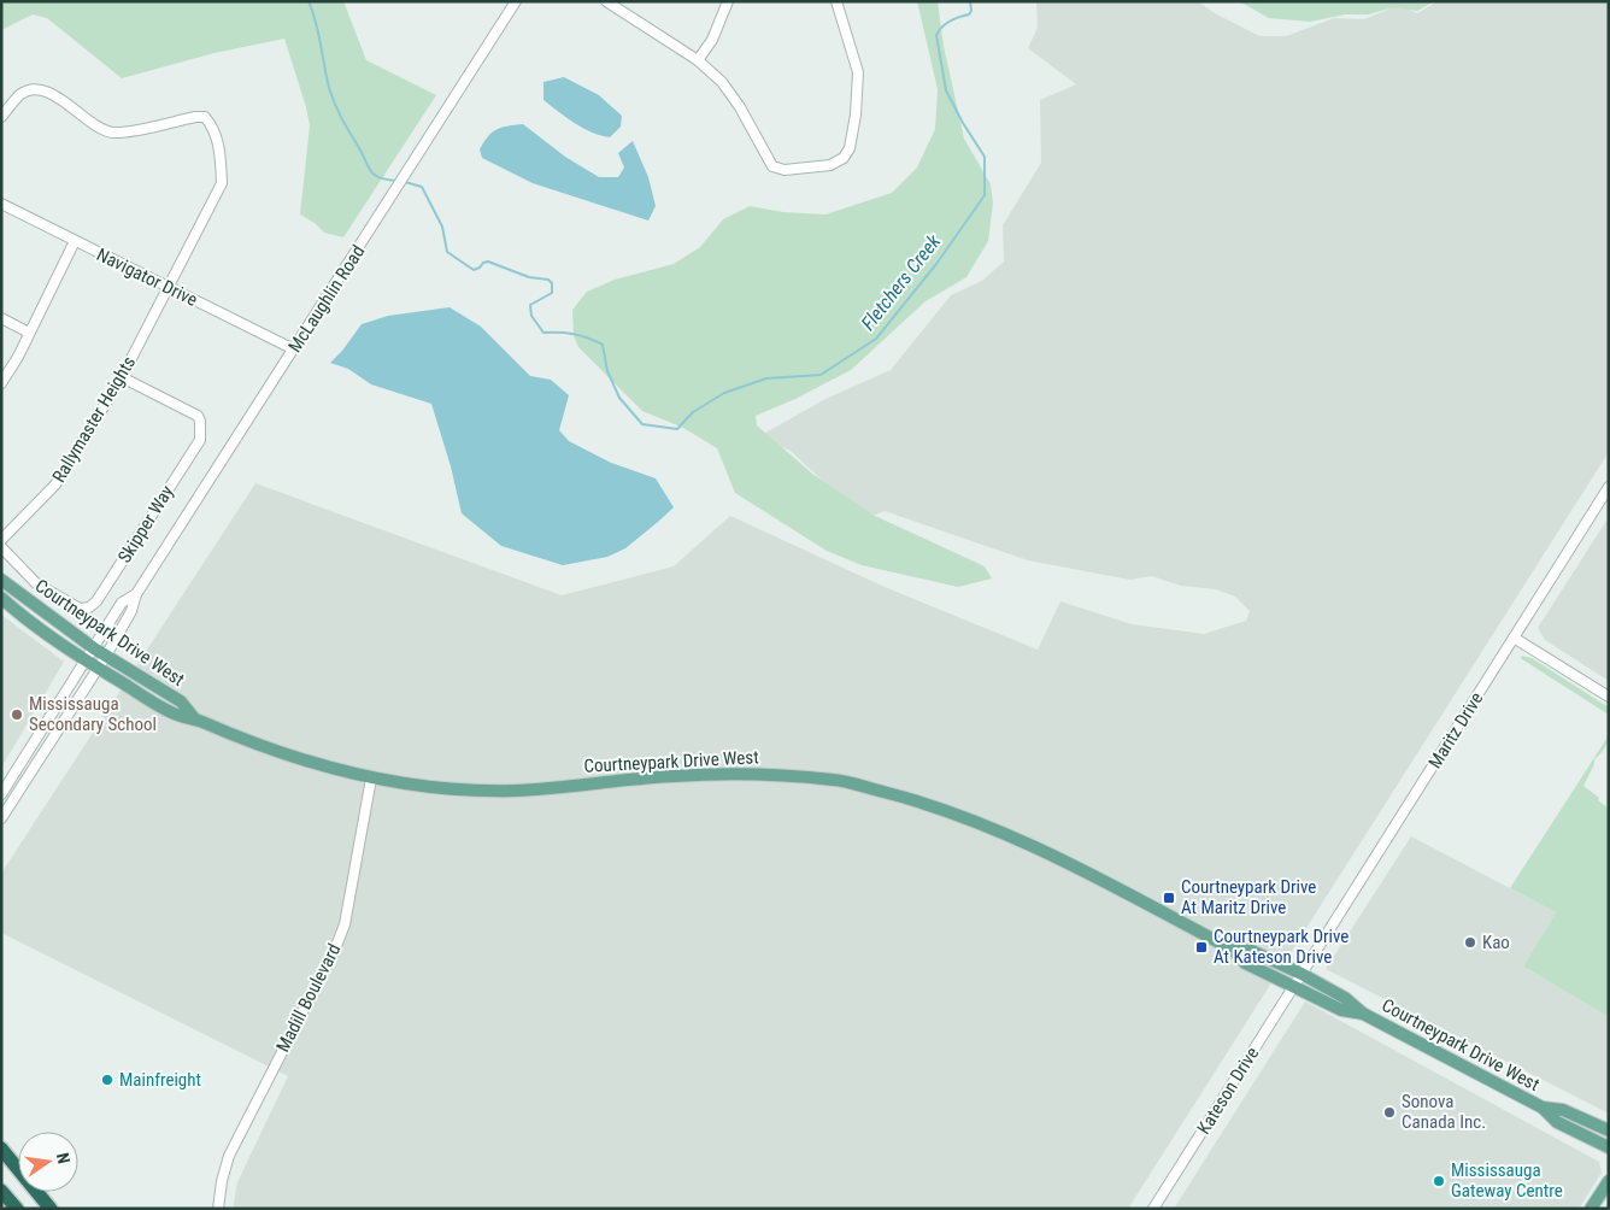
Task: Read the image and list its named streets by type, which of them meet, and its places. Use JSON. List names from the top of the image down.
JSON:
{
  "streets": {
    "main road": ["Courtneypark Drive West"],
    "street": [
      "Navigator Drive",
      "McLaughlin Road",
      "Rallymaster Heights",
      "Skipper Way",
      "Maritz Drive",
      "Madill Boulevard",
      "Kateson Drive"
    ]
  },
  "crossings": [
    ["Navigator Drive", "McLaughlin Road"],
    ["Navigator Drive", "Rallymaster Heights"],
    ["McLaughlin Road", "Courtneypark Drive West"],
    ["Rallymaster Heights", "Skipper Way"],
    ["Courtneypark Drive West", "Maritz Drive"],
    ["Courtneypark Drive West", "Madill Boulevard"],
    ["Courtneypark Drive West", "Kateson Drive"],
    ["Maritz Drive", "Kateson Drive"]
  ],
  "water": ["Fletchers Creek"],
  "places": {
    "other": [
      "Mississauga Secondary School",
      "Kao",
      "Mainfreight",
      "Sonova Canada Inc.",
      "Mississauga Gateway Centre"
    ],
    "transit": ["Courtneypark Drive At Maritz Drive", "Courtneypark Drive At Kateson Drive"]
  },
  "north": "right"
}
